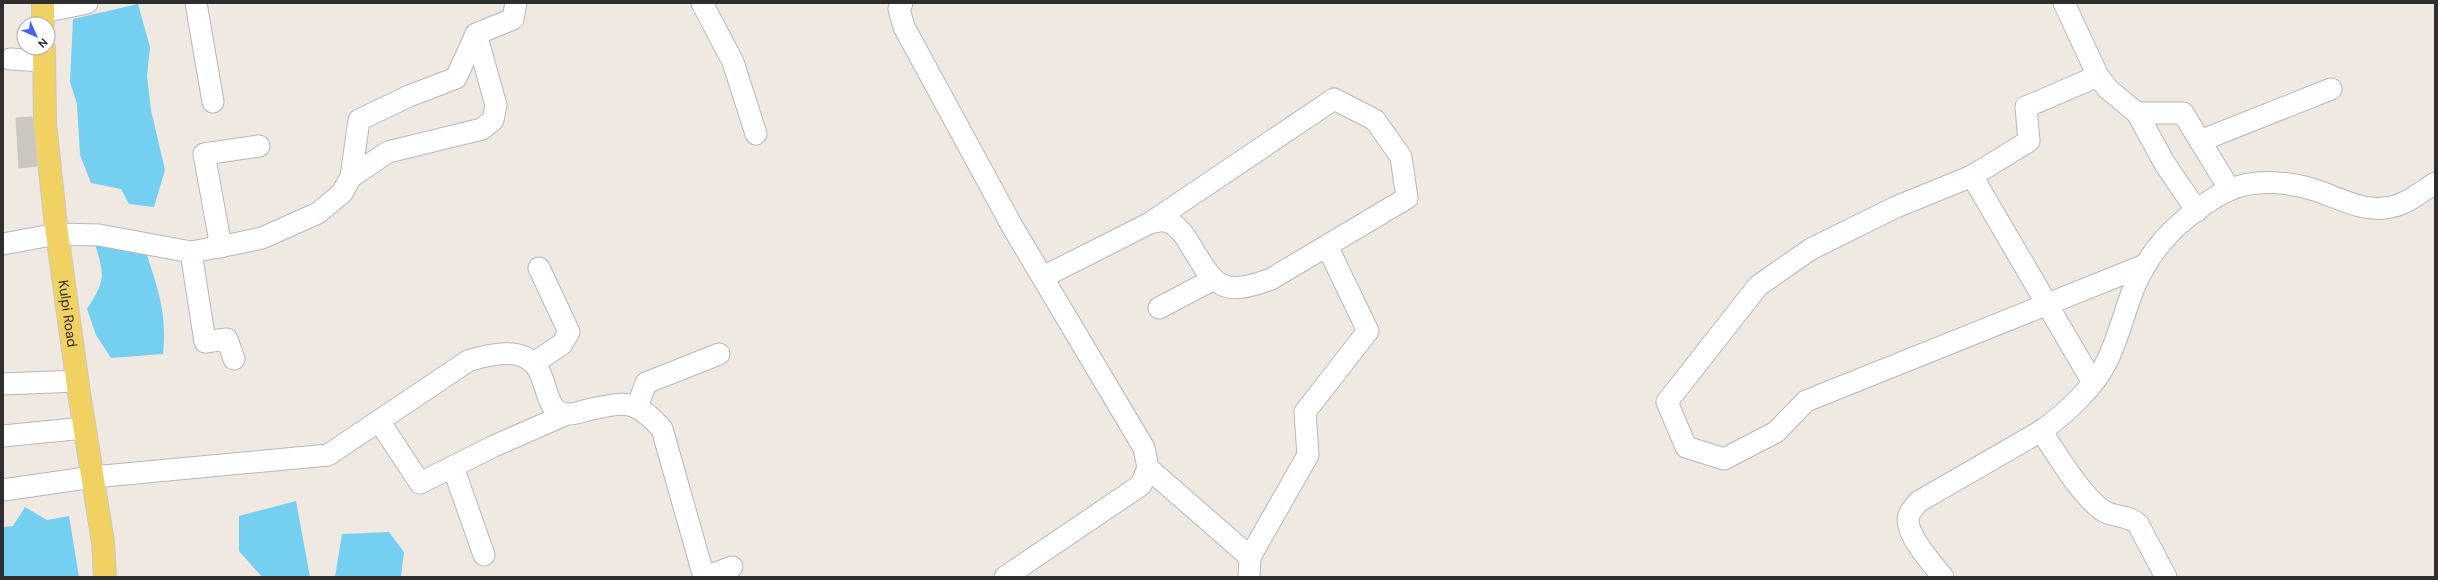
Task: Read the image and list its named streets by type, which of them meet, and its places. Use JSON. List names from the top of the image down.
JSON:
{
  "streets": {
    "main road": ["Kulpi Road"]
  },
  "north": "bottom right"
}
